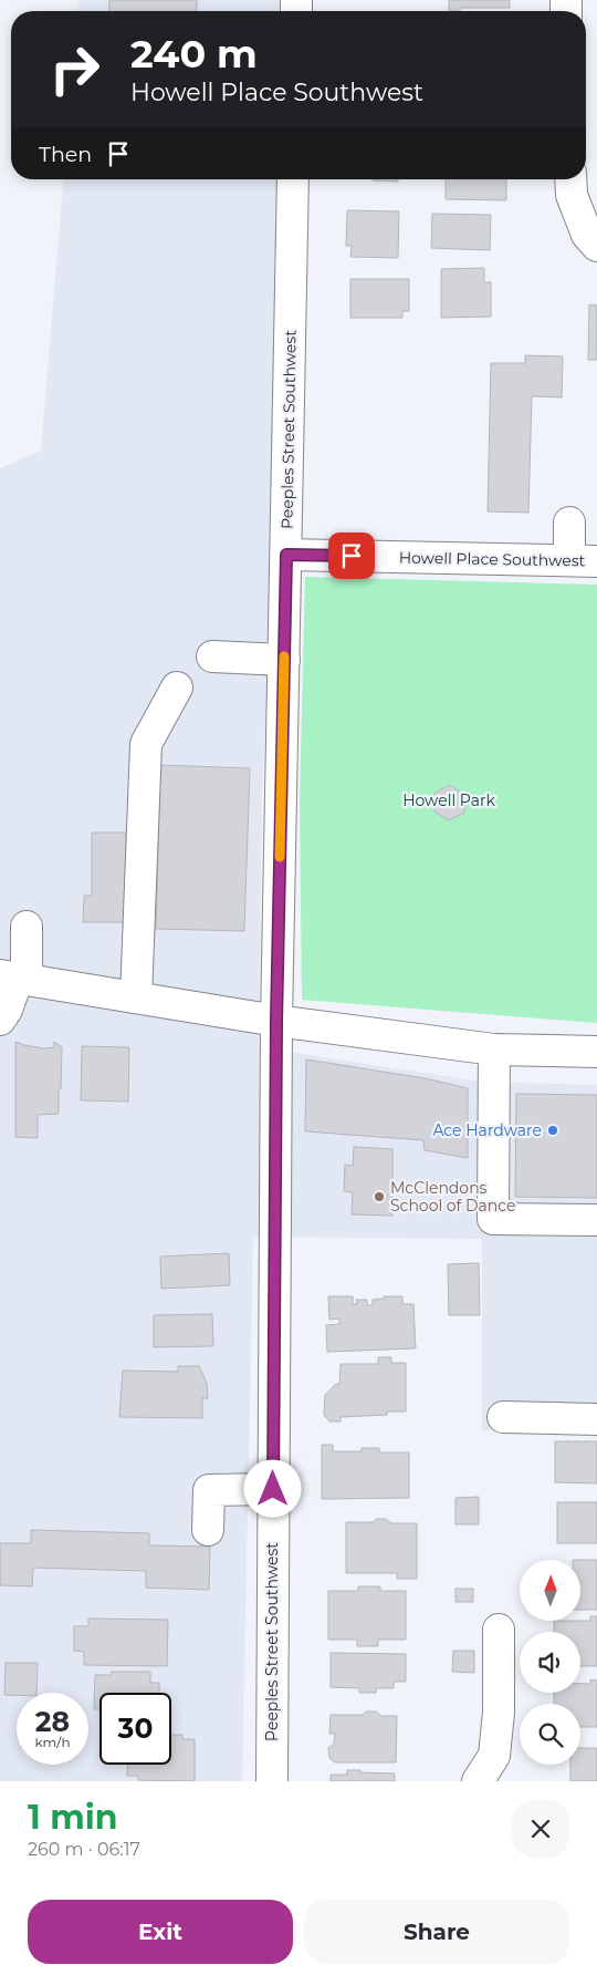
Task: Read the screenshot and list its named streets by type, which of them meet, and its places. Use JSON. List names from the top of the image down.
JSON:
{
  "streets": {
    "street": ["Peeples Street Southwest", "Howell Place Southwest"]
  },
  "crossings": [
    ["Peeples Street Southwest", "Howell Place Southwest"]
  ],
  "parks": ["Howell Park"],
  "places": ["Ace Hardware", "McClendons School of Dance"],
  "north": "top",
  "page": {
    "turn": ["240 m", "Howell Place Southwest"],
    "then": "Then",
    "speed": "28 km/h",
    "limit": "30",
    "heading": ["1 min", "260 m · 06:17"],
    "buttons": ["Exit", "Share"]
  }
}
